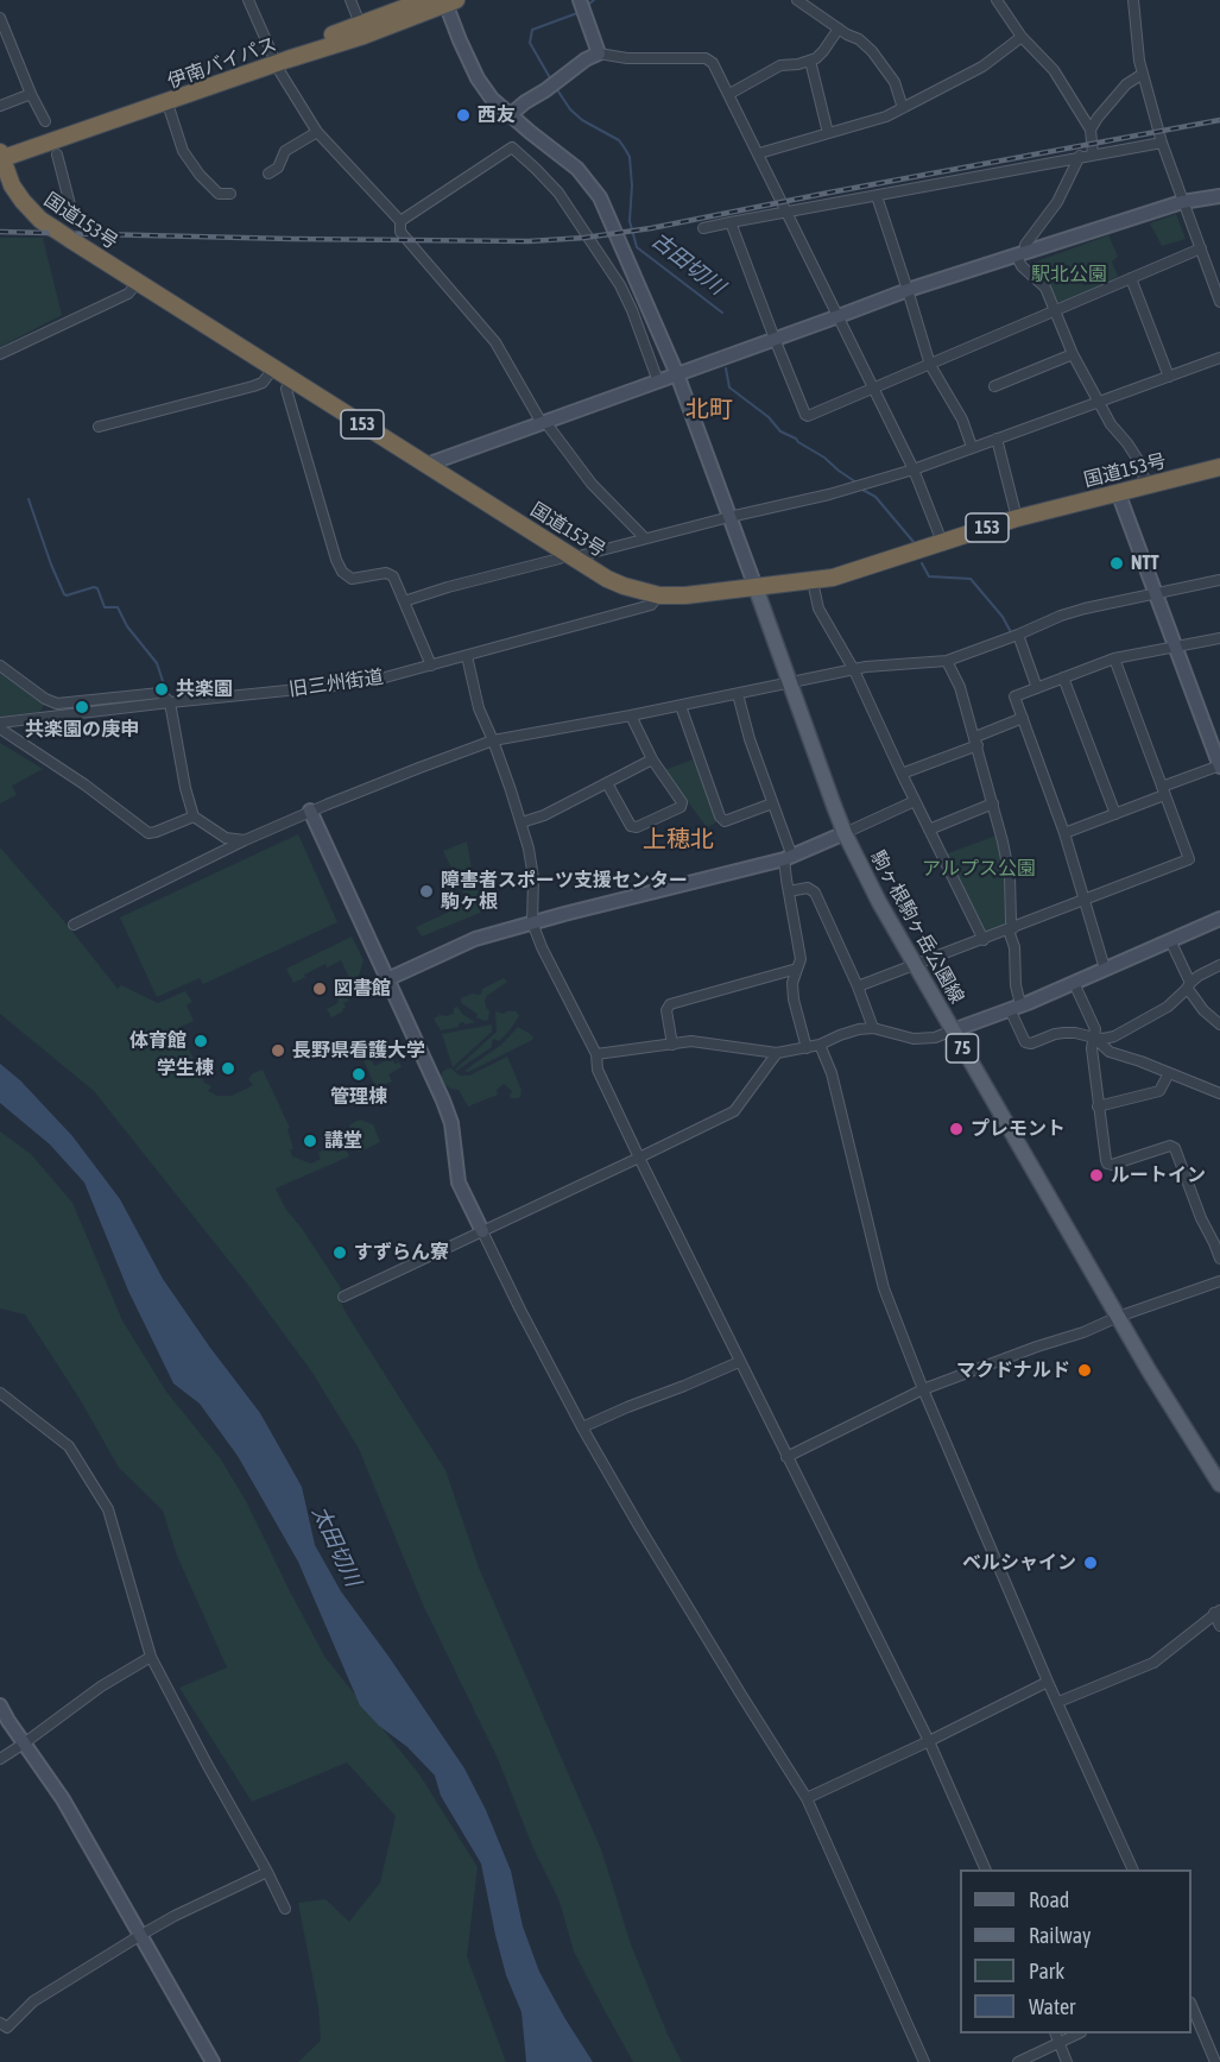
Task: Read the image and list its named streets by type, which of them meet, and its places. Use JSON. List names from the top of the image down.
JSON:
{
  "streets": {
    "highway": ["伊南バイパス", "国道153号", "153"],
    "main road": ["駒ヶ根駒ヶ岳公園線", "75"],
    "street": ["旧三州街道"]
  },
  "crossings": [
    ["伊南バイパス", "国道153号"],
    ["国道153号", "旧三州街道"],
    ["国道153号", "駒ヶ根駒ヶ岳公園線"]
  ],
  "districts": ["北町", "上穂北"],
  "water": ["古田切川", "太田切川"],
  "parks": ["駅北公園", "アルプス公園"],
  "places": [
    "西友",
    "NTT",
    "共楽園",
    "共楽園の庚申",
    "障害者スポーツ支援センター 駒ヶ根",
    "図書館",
    "体育館",
    "長野県看護大学",
    "学生棟",
    "管理棟",
    "プレモント",
    "講堂",
    "ルートイン",
    "すずらん寮",
    "マクドナルド",
    "ベルシャイン"
  ],
  "legend": [
    "Road",
    "Railway",
    "Park",
    "Water"
  ]
}
